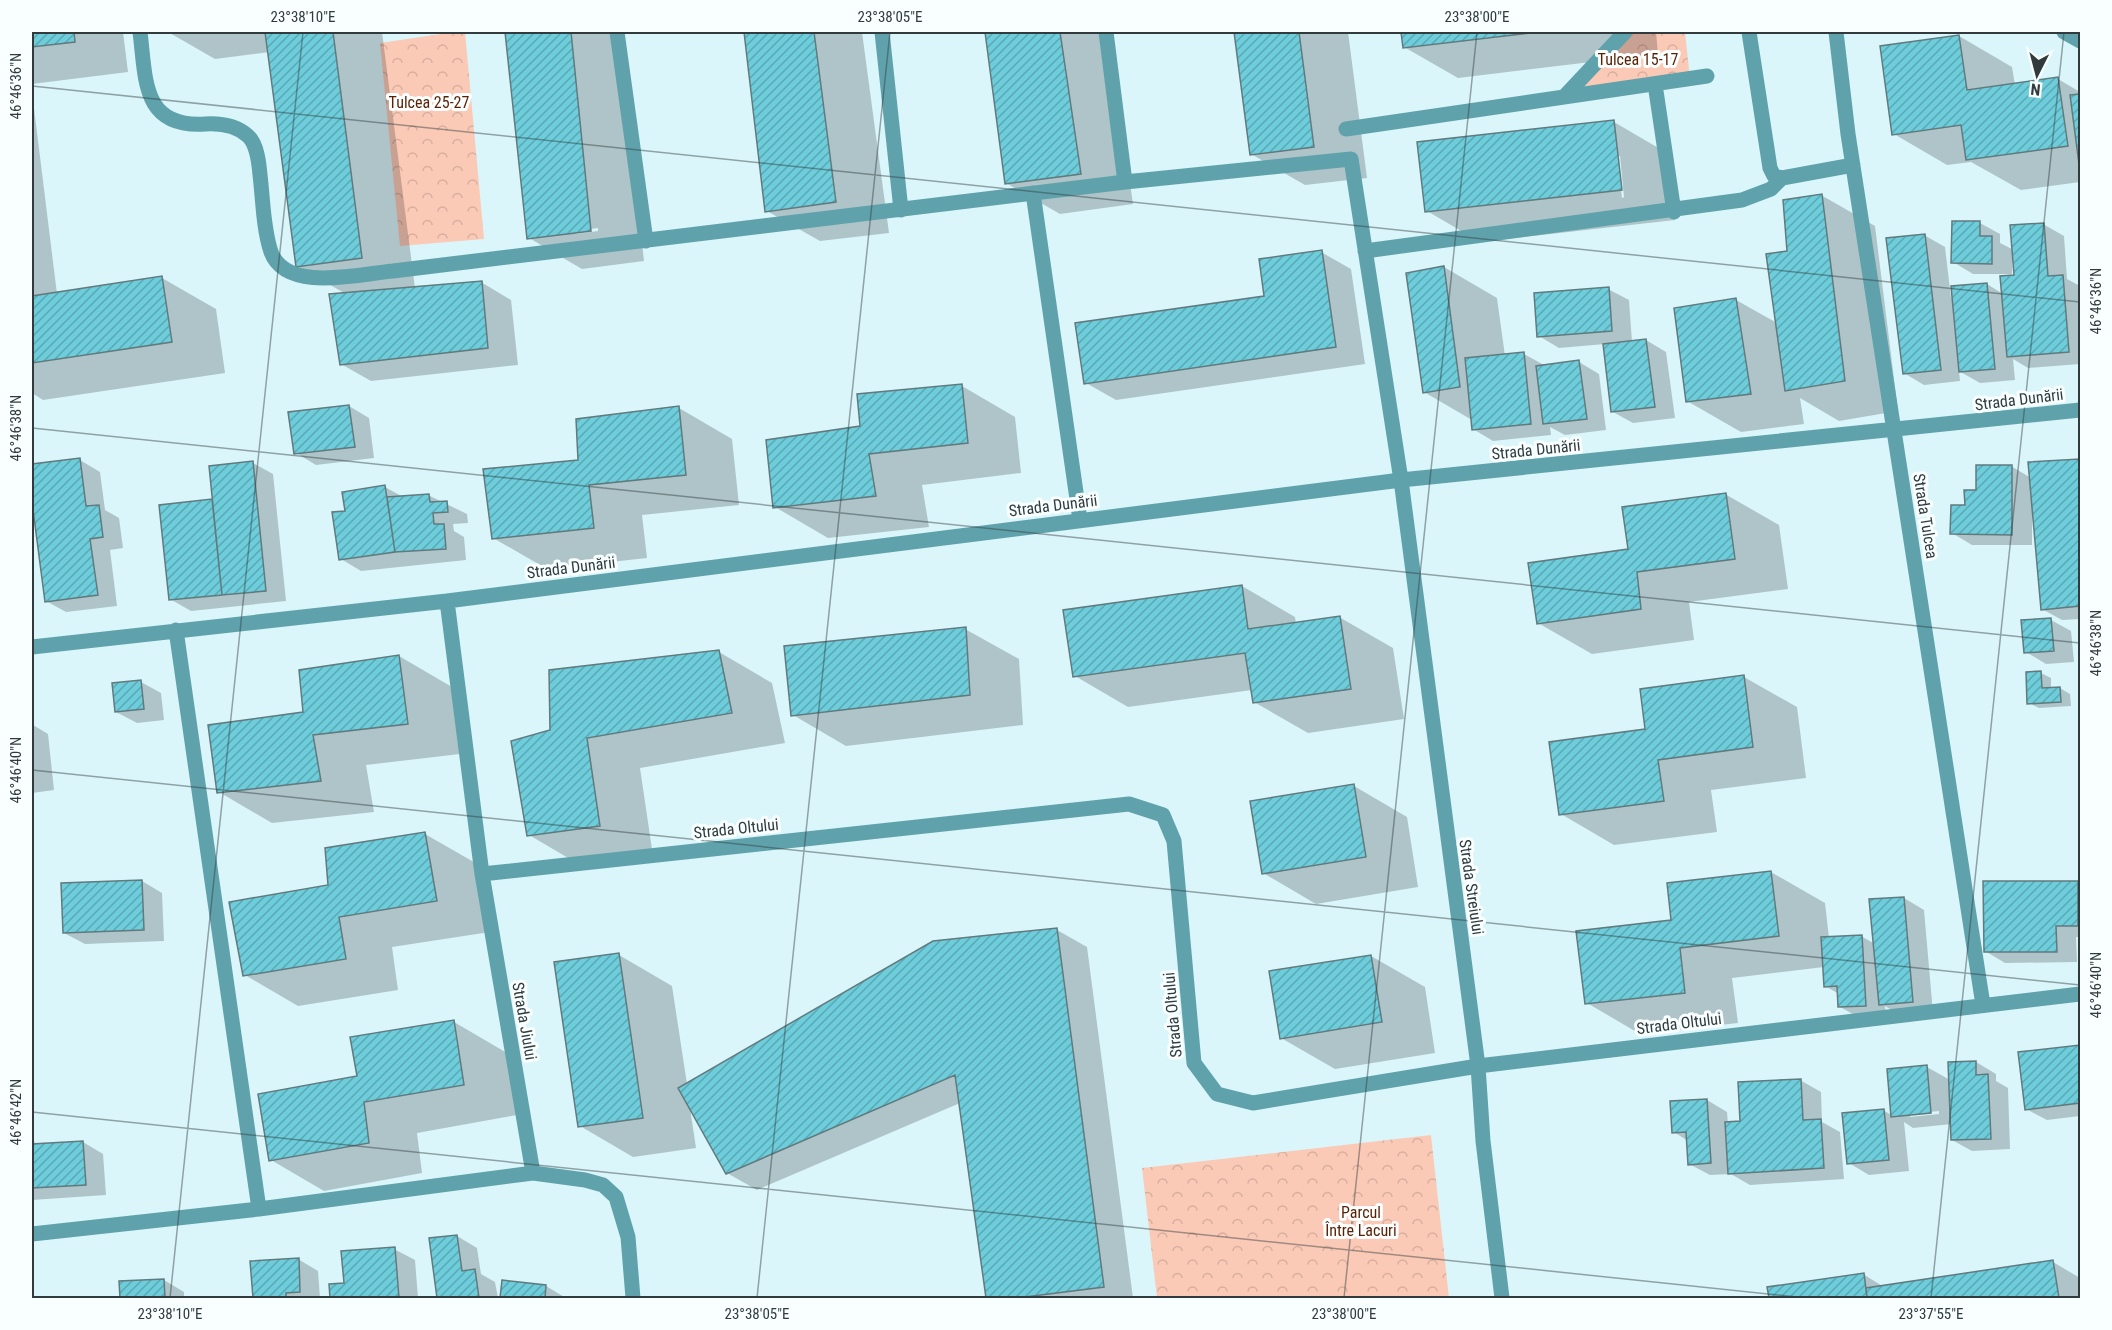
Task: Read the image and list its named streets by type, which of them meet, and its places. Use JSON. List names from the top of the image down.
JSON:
{
  "streets": {
    "street": [
      "Strada Dunării",
      "Strada Tulcea",
      "Strada Oltului",
      "Strada Streiului",
      "Strada Jiului"
    ]
  },
  "crossings": [
    ["Strada Dunării", "Strada Tulcea"],
    ["Strada Dunării", "Strada Streiului"],
    ["Strada Dunării", "Strada Jiului"],
    ["Strada Tulcea", "Strada Oltului"],
    ["Strada Oltului", "Strada Streiului"],
    ["Strada Oltului", "Strada Jiului"]
  ],
  "parks": ["Tulcea 15-17", "Tulcea 25-27", "Parcul Între Lacuri"],
  "north": "bottom",
  "coordinates": [
    "23°38'10\"E",
    "23°38'05\"E",
    "23°38'00\"E",
    "46°46'36\"N",
    "46°46'38\"N",
    "46°46'40\"N",
    "46°46'42\"N",
    "23°37'55\"E"
  ]
}
